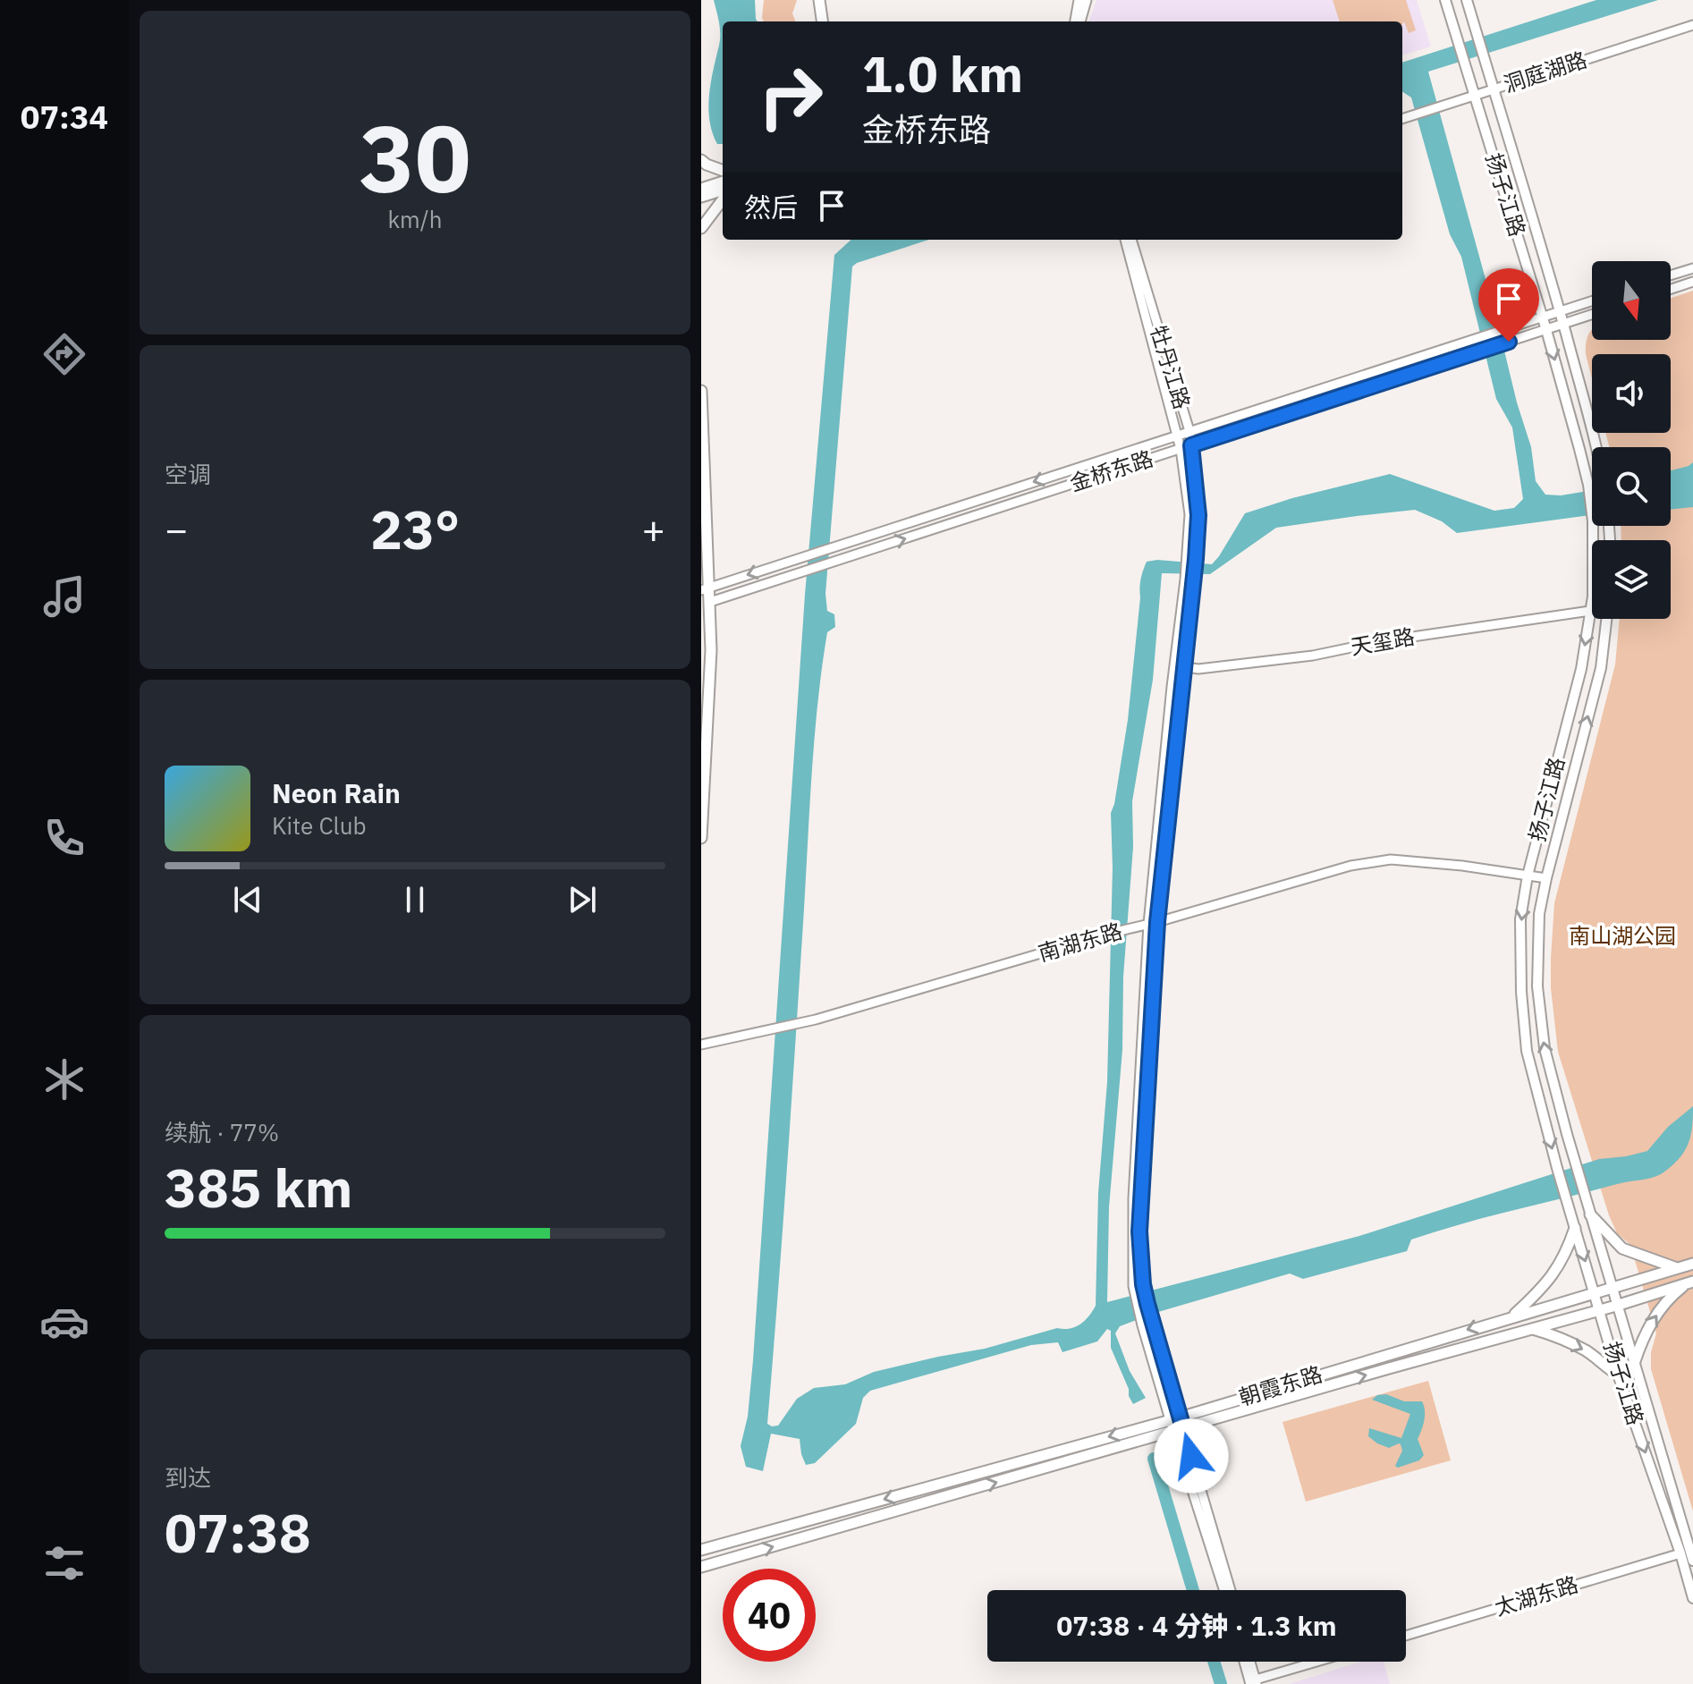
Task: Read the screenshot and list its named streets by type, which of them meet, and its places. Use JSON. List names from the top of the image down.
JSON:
{
  "streets": {
    "main road": ["扬子江路", "朝霞东路"],
    "street": [
      "洞庭湖路",
      "牡丹江路",
      "金桥东路",
      "天玺路",
      "南湖东路",
      "太湖东路"
    ]
  },
  "crossings": [
    ["洞庭湖路", "扬子江路"],
    ["扬子江路", "金桥东路"],
    ["扬子江路", "天玺路"],
    ["扬子江路", "南湖东路"],
    ["扬子江路", "朝霞东路"],
    ["扬子江路", "太湖东路"],
    ["牡丹江路", "金桥东路"],
    ["牡丹江路", "天玺路"],
    ["牡丹江路", "南湖东路"],
    ["牡丹江路", "朝霞东路"]
  ],
  "parks": ["南山湖公园"],
  "north": "bottom",
  "page": {
    "tabs": "07:34",
    "tile": [
      ["30", "km/h"],
      "空调",
      ["续航 · 77%", "385 km"],
      ["到达", "07:38"]
    ],
    "turn": ["1.0 km", "金桥东路"],
    "then": "然后",
    "heat": ["−", "23°", "+"],
    "song": ["Neon Rain", "Kite Club"],
    "limit": "40",
    "trip": "07:38 · 4 分钟 · 1.3 km"
  }
}
